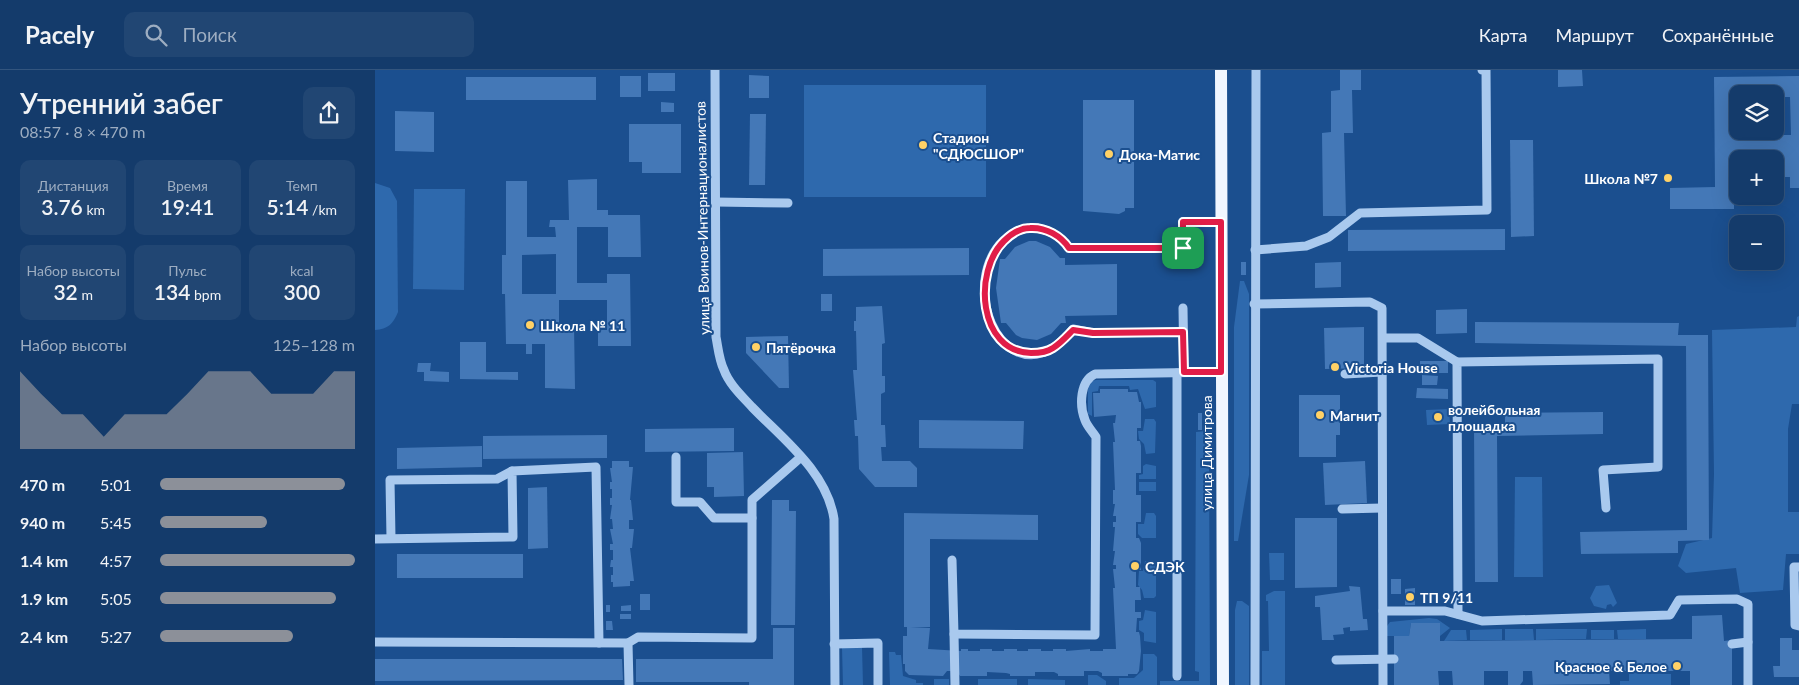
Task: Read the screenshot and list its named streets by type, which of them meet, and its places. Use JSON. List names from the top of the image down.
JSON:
{
  "streets": {
    "main road": ["улица Димитрова"],
    "street": ["улица Воинов-Интернационалистов"]
  },
  "places": [
    "Стадион \"СДЮСШОР\"",
    "Дока-Матис",
    "Школа №7",
    "Школа № 11",
    "Пятёрочка",
    "Victoria House",
    "Магнит",
    "волейбольная площадка",
    "СДЭК",
    "ТП 9/11",
    "Красное & Белое"
  ],
  "page": {
    "header": "Pacely",
    "search": "Поиск",
    "nav": ["Карта", "Маршрут", "Сохранённые"],
    "heading": ["Утренний забег", "08:57 · 8 × 470 m"],
    "map_buttons": ["+", "−"],
    "stats": [
      ["Дистанция", "3.76 km"],
      ["Время", "19:41"],
      ["Темп", "5:14 /km"],
      ["Набор высоты", "32 m"],
      ["Пульс", "134 bpm"],
      ["kcal", "300"]
    ],
    "chart": ["Набор высоты", "125–128 m"],
    "list": [
      {
        "name": "470 m",
        "note": "5:01"
      },
      {
        "name": "940 m",
        "note": "5:45"
      },
      {
        "name": "1.4 km",
        "note": "4:57"
      },
      {
        "name": "1.9 km",
        "note": "5:05"
      },
      {
        "name": "2.4 km",
        "note": "5:27"
      }
    ]
  }
}
